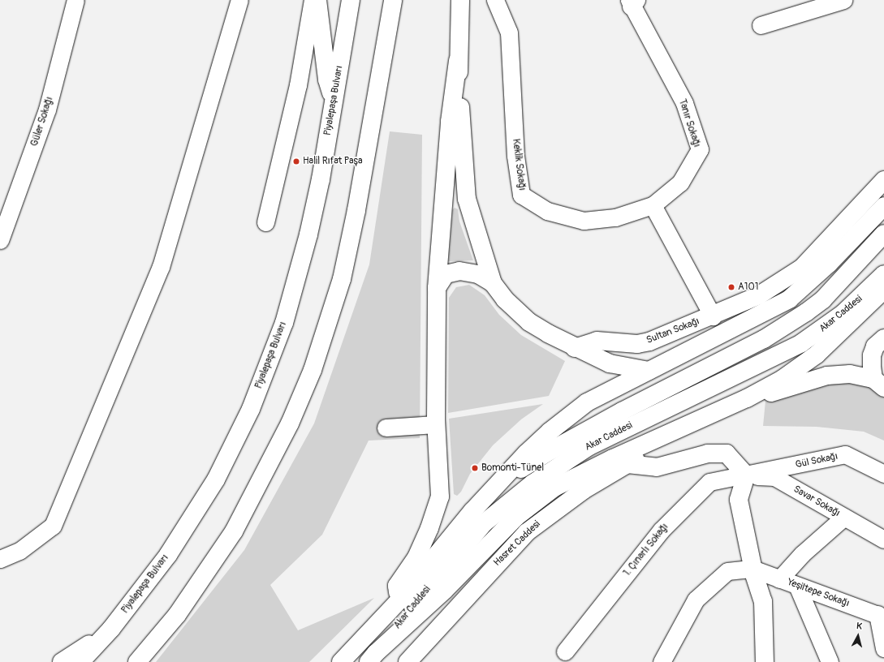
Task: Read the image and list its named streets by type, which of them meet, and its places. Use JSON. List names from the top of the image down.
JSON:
{
  "streets": {
    "main road": [
      "Piyalepaşa Bulvarı",
      "Akar Caddesi",
      "Sultan Sokağı",
      "Hasret Caddesi"
    ],
    "street": [
      "Güler Sokağı",
      "Tanır Sokağı",
      "Keklik Sokağı",
      "Gül Sokağı",
      "Savar Sokağı",
      "1. Çınarlı Sokağı",
      "Yeşiltepe Sokağı"
    ]
  },
  "crossings": [
    ["Tanır Sokağı", "Keklik Sokağı"],
    ["Gül Sokağı", "Savar Sokağı"],
    ["Gül Sokağı", "1. Çınarlı Sokağı"],
    ["Savar Sokağı", "1. Çınarlı Sokağı"]
  ],
  "places": ["Halil Rıfat Paşa", "A101", "Bomonti-Tünel"],
  "north": "top"
}
